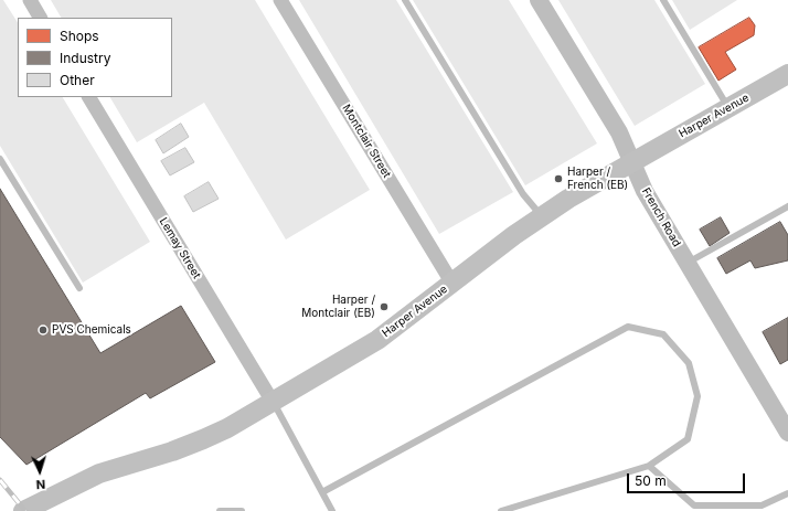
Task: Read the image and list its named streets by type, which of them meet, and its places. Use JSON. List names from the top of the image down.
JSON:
{
  "streets": {
    "main road": ["Harper Avenue"],
    "street": ["Montclair Street", "French Road", "Lemay Street"]
  },
  "crossings": [
    ["Harper Avenue", "Montclair Street"],
    ["Harper Avenue", "French Road"],
    ["Harper Avenue", "Lemay Street"]
  ],
  "places": ["Harper / French (EB)", "Harper / Montclair (EB)", "PVS Chemicals"],
  "legend": ["Shops", "Industry", "Other"],
  "scale_bar": "50 m",
  "north": "bottom"
}
